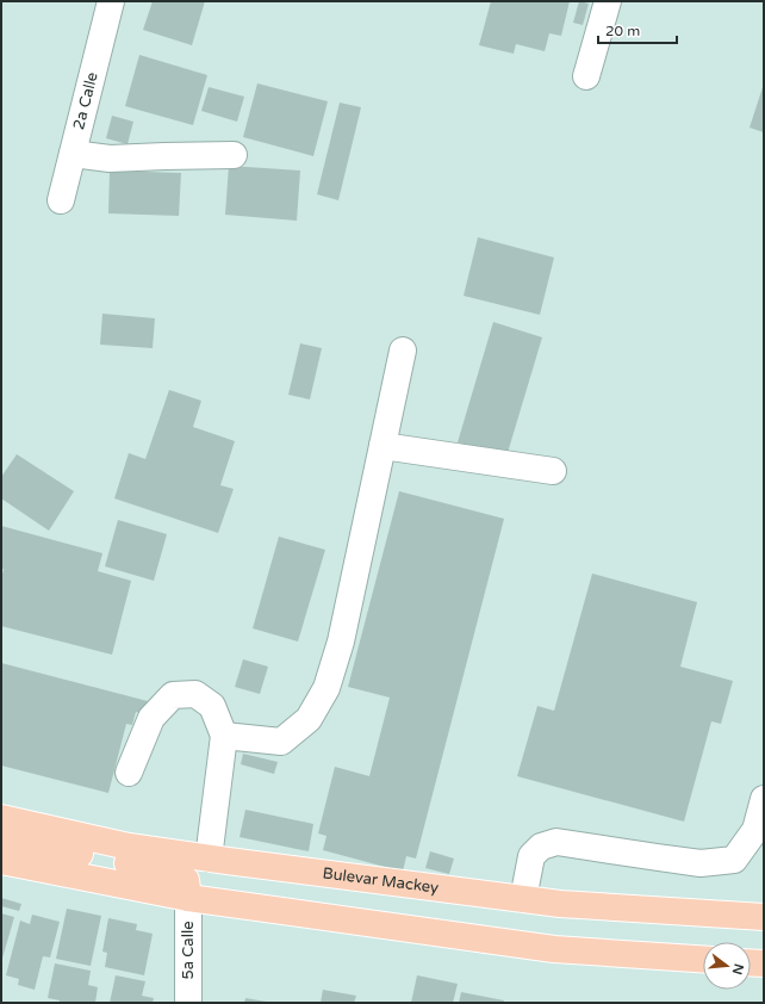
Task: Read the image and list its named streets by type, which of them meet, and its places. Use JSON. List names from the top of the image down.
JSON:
{
  "streets": {
    "main road": ["Bulevar Mackey"],
    "street": ["2a Calle", "5a Calle"]
  },
  "scale_bar": "20 m",
  "north": "right"
}
